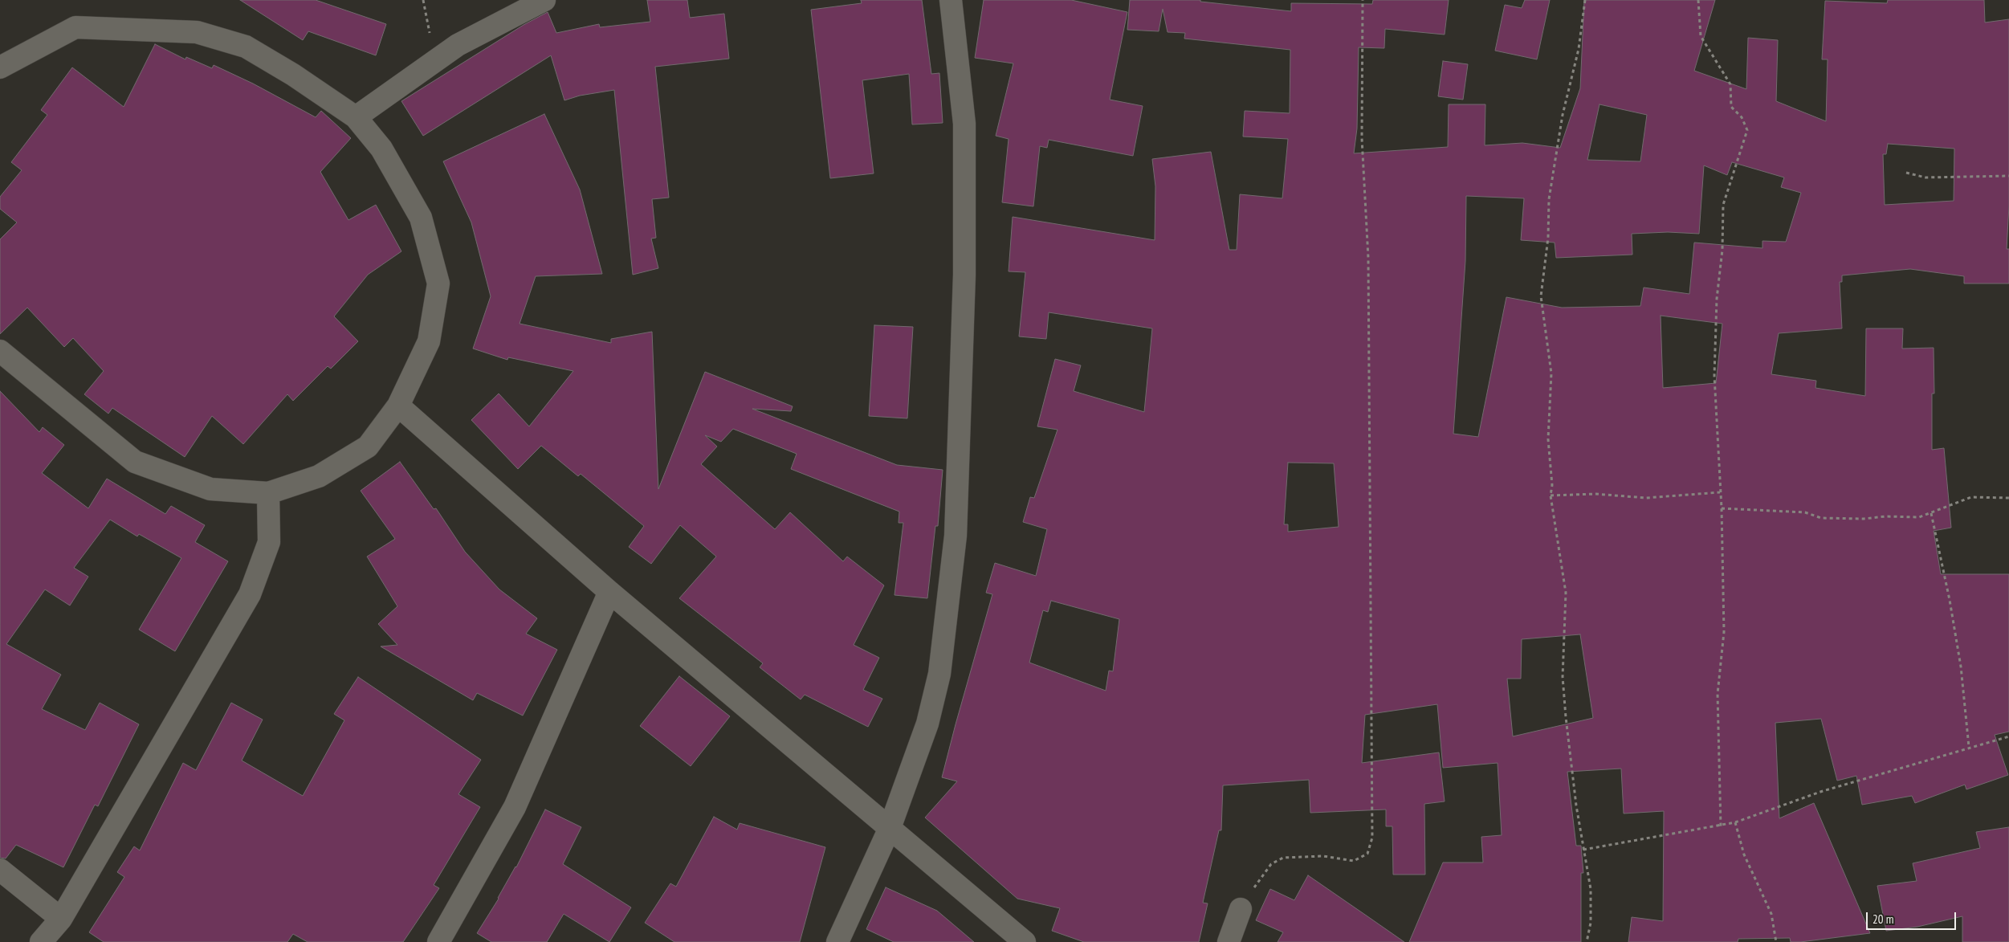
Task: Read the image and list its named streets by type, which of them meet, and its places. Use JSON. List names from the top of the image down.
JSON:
{
  "scale_bar": "20 m"
}
